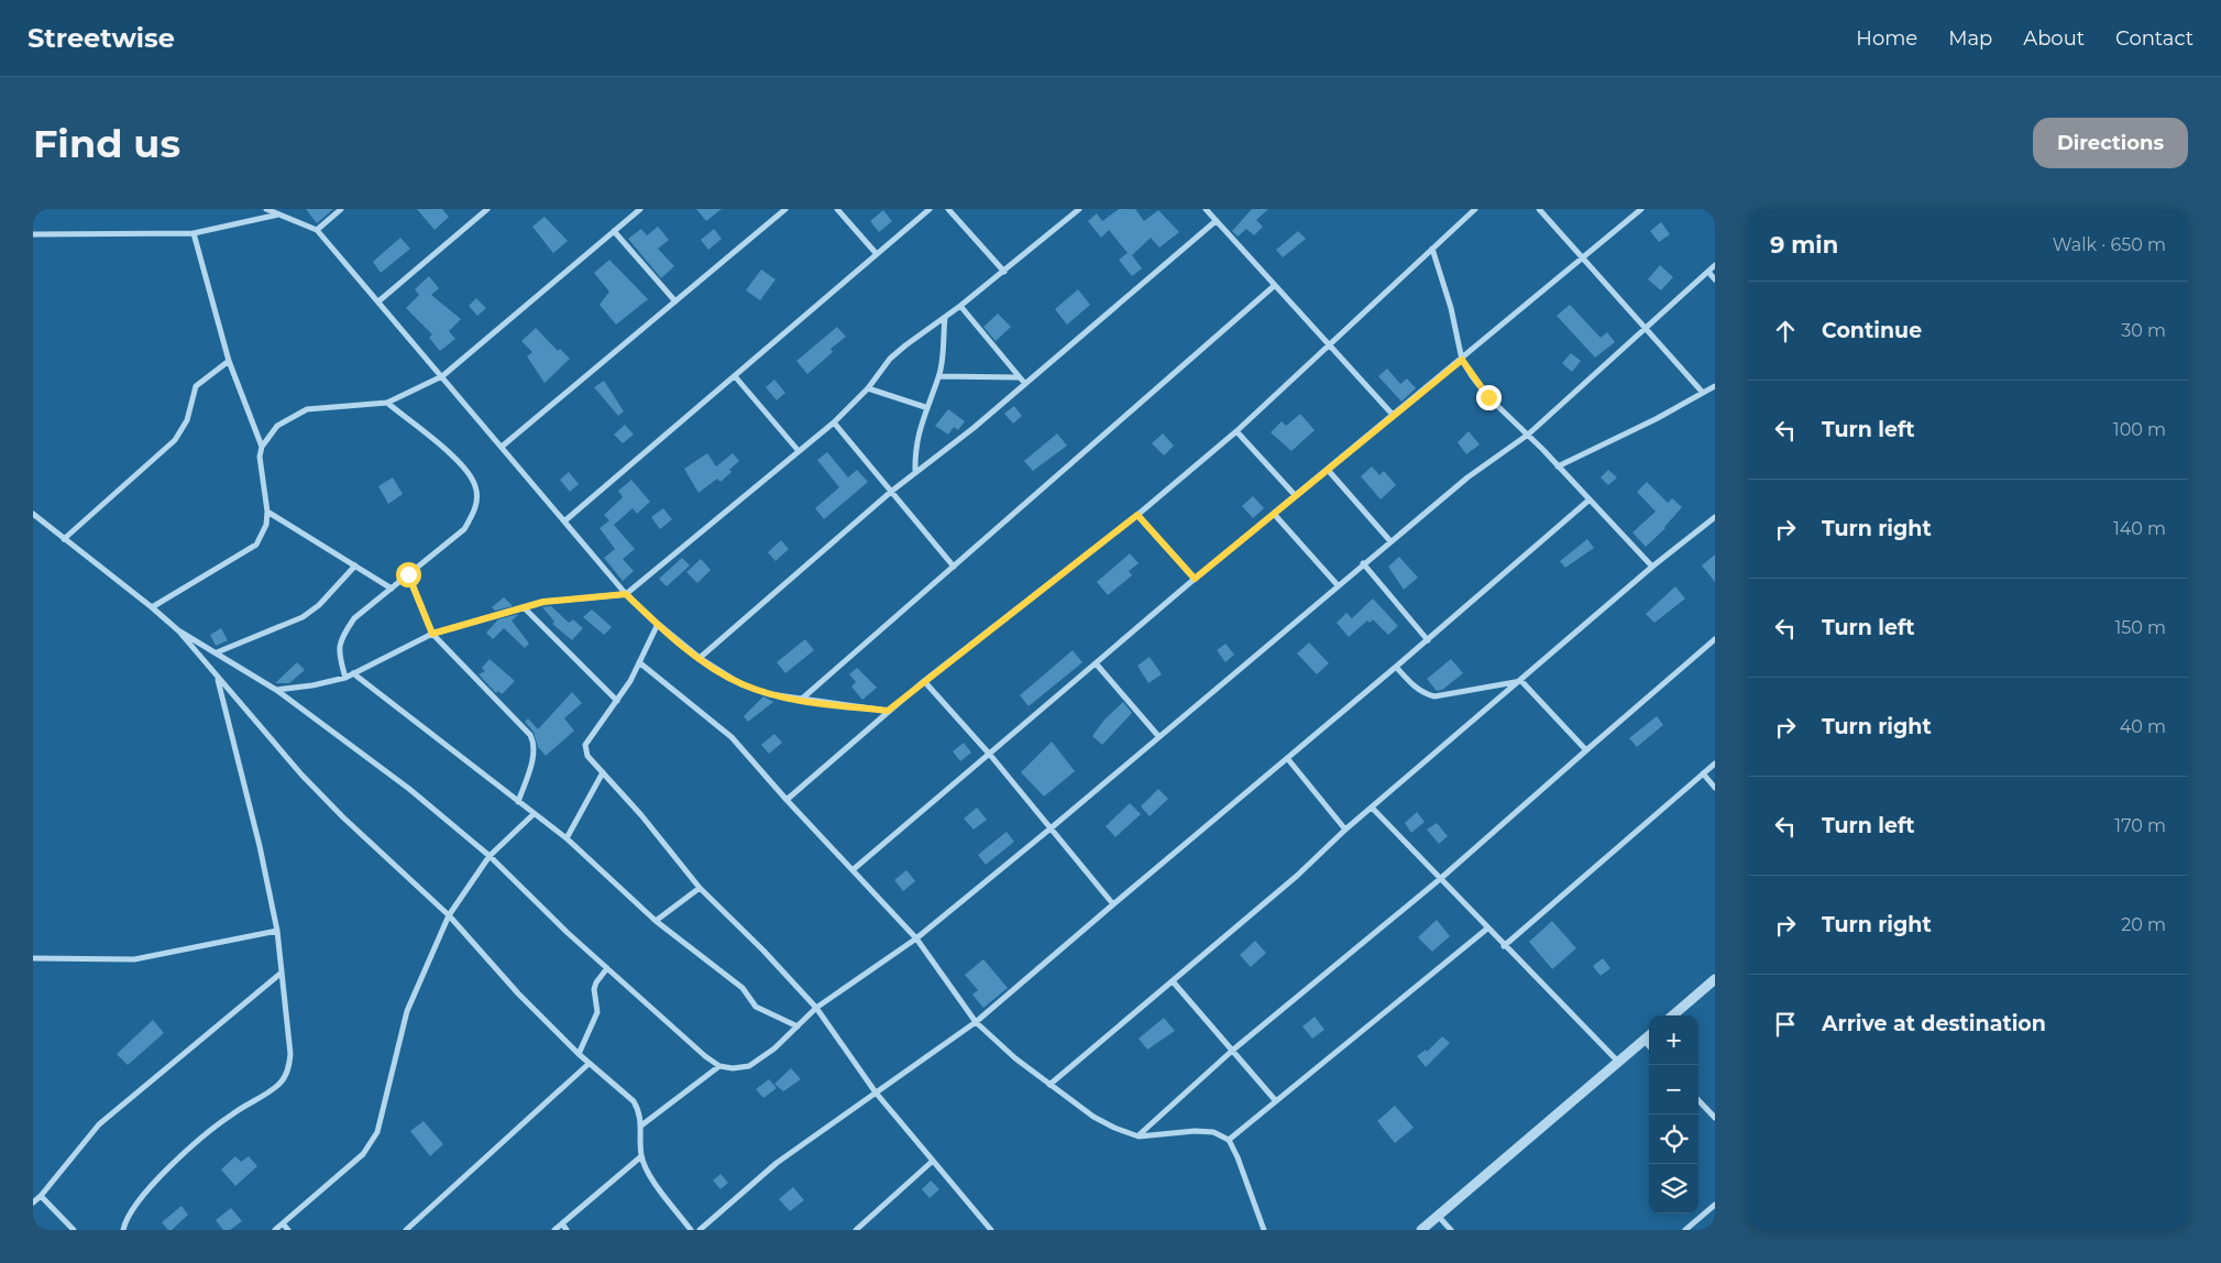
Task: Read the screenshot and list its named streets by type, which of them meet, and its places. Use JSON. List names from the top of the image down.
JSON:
{
  "page": {
    "header": "Streetwise",
    "nav": [
      "Home",
      "Map",
      "About",
      "Contact"
    ],
    "buttons": "Directions",
    "title": "Find us",
    "heading": ["9 min", "Walk · 650 m"],
    "list": [
      ["Continue", "30 m"],
      ["Turn left", "100 m"],
      ["Turn right", "140 m"],
      ["Turn left", "150 m"],
      ["Turn right", "40 m"],
      ["Turn left", "170 m"],
      ["Turn right", "20 m"],
      "Arrive at destination"
    ],
    "map_buttons": ["+", "−"]
  }
}
